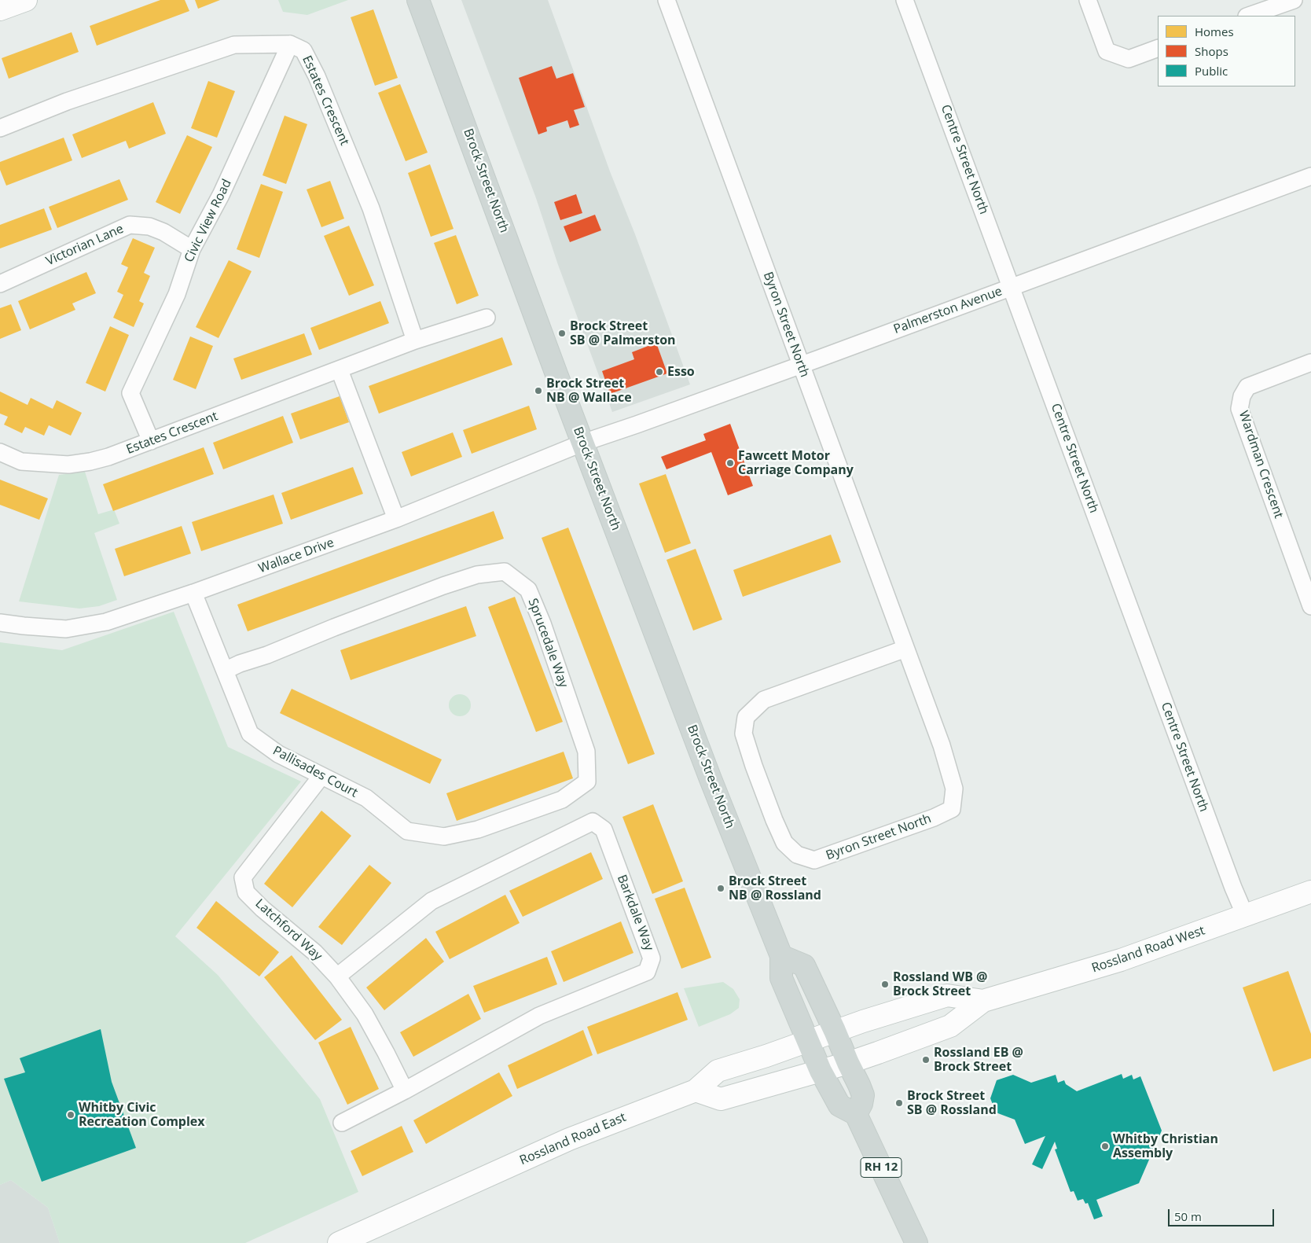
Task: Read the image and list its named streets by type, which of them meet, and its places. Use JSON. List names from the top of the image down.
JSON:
{
  "streets": {
    "main road": [
      "Brock Street North",
      "Rossland Road West",
      "Rossland Road East",
      "RH 12"
    ],
    "street": [
      "Estates Crescent",
      "Centre Street North",
      "Civic View Road",
      "Victorian Lane",
      "Palmerston Avenue",
      "Byron Street North",
      "Wardman Crescent",
      "Wallace Drive",
      "Sprucedale Way",
      "Pallisades Court",
      "Barkdale Way",
      "Latchford Way"
    ]
  },
  "crossings": [
    ["Estates Crescent", "Civic View Road"],
    ["Centre Street North", "Palmerston Avenue"],
    ["Centre Street North", "Rossland Road West"],
    ["Brock Street North", "Palmerston Avenue"],
    ["Brock Street North", "Wallace Drive"],
    ["Brock Street North", "Rossland Road West"],
    ["Brock Street North", "Rossland Road East"],
    ["Brock Street North", "RH 12"],
    ["Civic View Road", "Victorian Lane"],
    ["Palmerston Avenue", "Byron Street North"],
    ["Palmerston Avenue", "Wallace Drive"],
    ["Wallace Drive", "Pallisades Court"],
    ["Sprucedale Way", "Pallisades Court"],
    ["Pallisades Court", "Latchford Way"],
    ["Barkdale Way", "Latchford Way"],
    ["Rossland Road West", "Rossland Road East"]
  ],
  "places": [
    "Brock Street SB @ Palmerston",
    "Esso",
    "Brock Street NB @ Wallace",
    "Fawcett Motor Carriage Company",
    "Brock Street NB @ Rossland",
    "Rossland WB @ Brock Street",
    "Rossland EB @ Brock Street",
    "Brock Street SB @ Rossland",
    "Whitby Civic Recreation Complex",
    "Whitby Christian Assembly"
  ],
  "legend": ["Homes", "Shops", "Public"],
  "scale_bar": "50 m"
}
